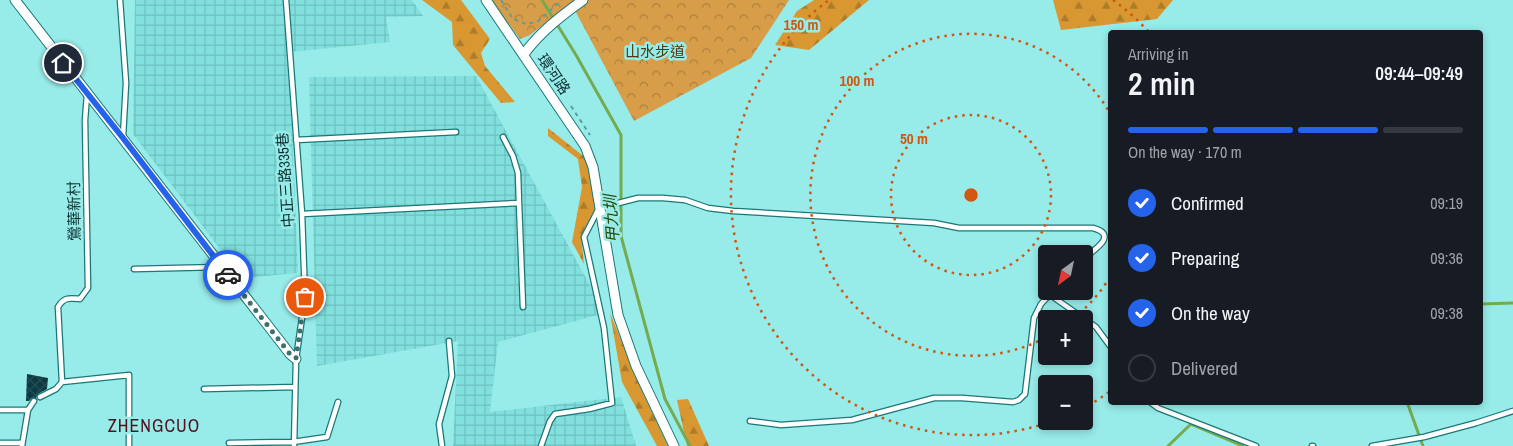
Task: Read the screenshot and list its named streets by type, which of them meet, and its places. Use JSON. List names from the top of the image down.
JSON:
{
  "streets": {
    "street": ["環河路"],
    "lane": ["中正三路335巷", "鶯華新村"]
  },
  "districts": ["ZHENGCUO"],
  "water": ["甲九圳"],
  "parks": ["山水步道"],
  "north": "bottom left",
  "page": {
    "heading": ["2 min", "Arriving in", "09:44–09:49"],
    "bar": "On the way · 170 m",
    "list": [
      ["Confirmed", "09:19"],
      ["Preparing", "09:36"],
      ["On the way", "09:38"],
      "Delivered"
    ],
    "map_buttons": ["+", "−"]
  },
  "rings": ["150 m", "100 m", "50 m"]
}
